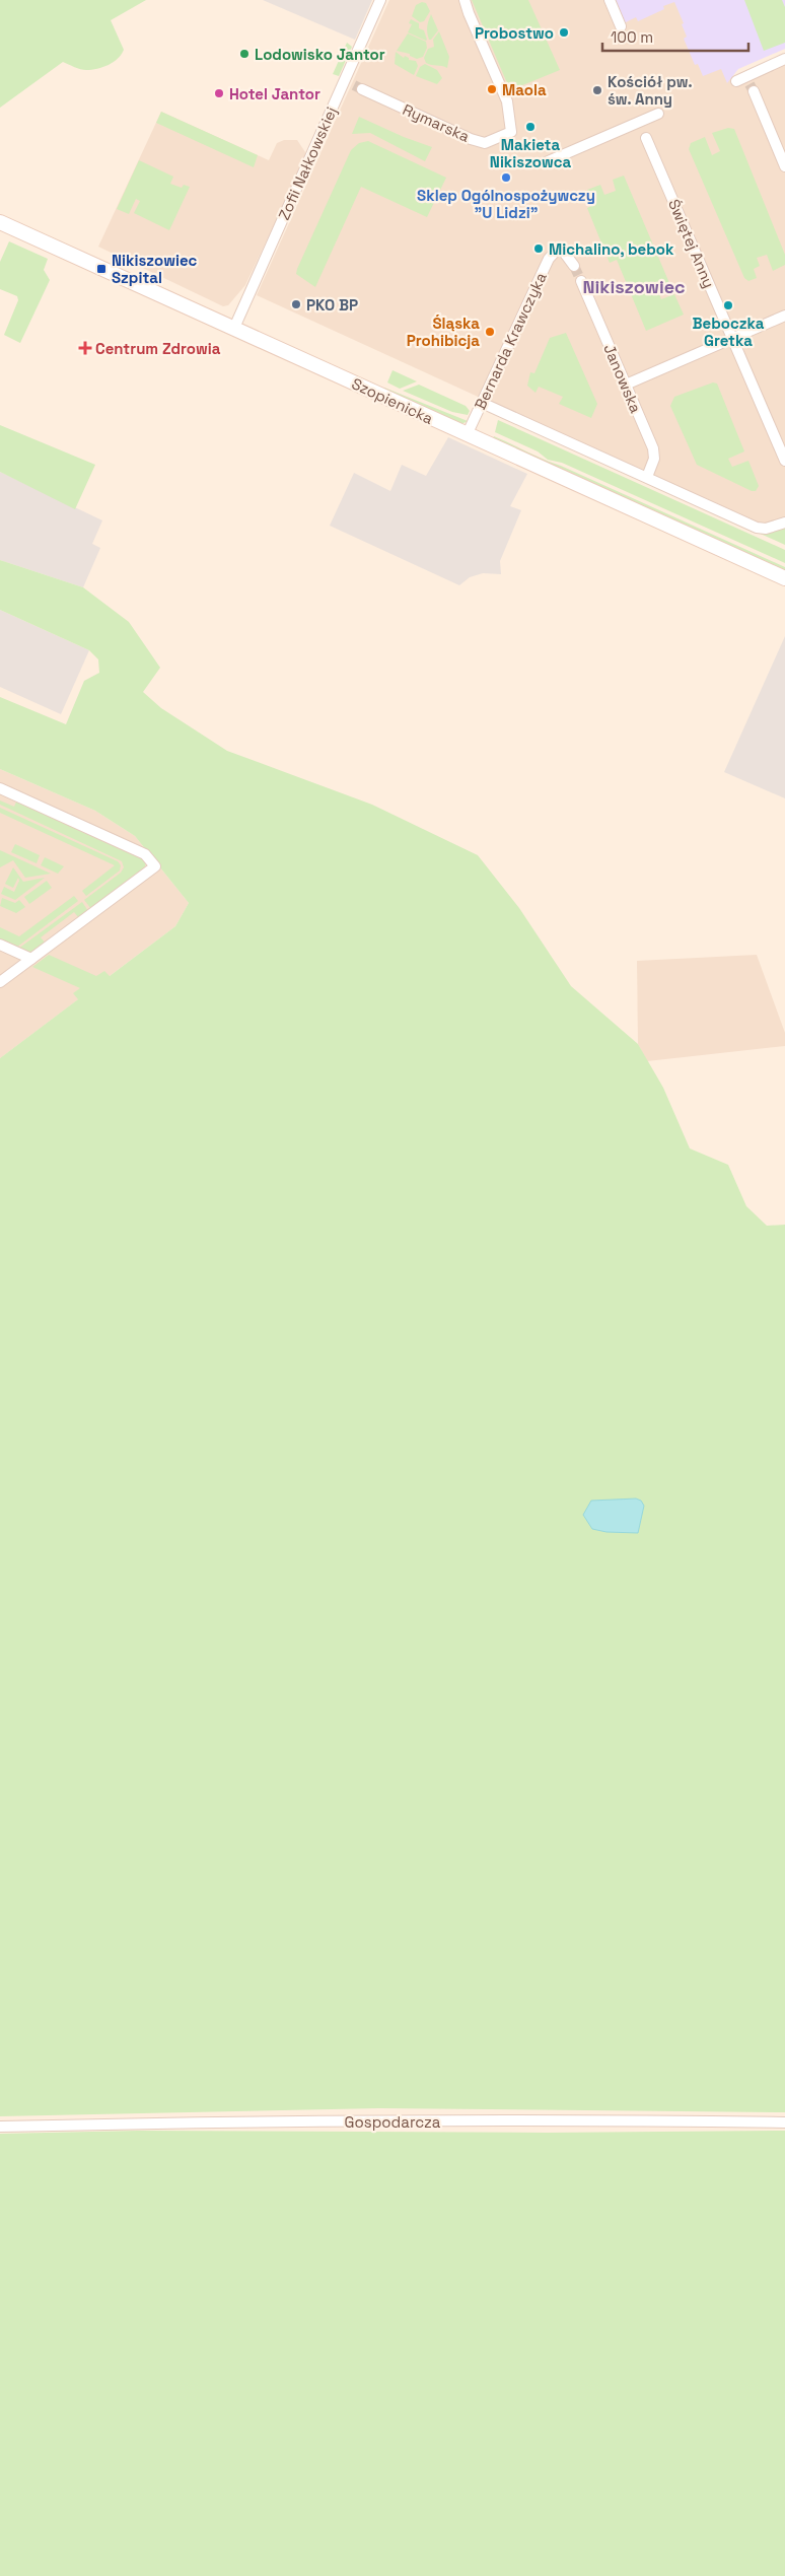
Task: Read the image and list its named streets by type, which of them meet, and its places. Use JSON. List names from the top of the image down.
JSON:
{
  "streets": {
    "street": [
      "Rymarska",
      "Zofii Nałkowskiej",
      "Świętej Anny",
      "Bernarda Krawczyka",
      "Janowska",
      "Szopienicka",
      "Gospodarcza"
    ]
  },
  "crossings": [
    ["Rymarska", "Zofii Nałkowskiej"],
    ["Zofii Nałkowskiej", "Szopienicka"],
    ["Bernarda Krawczyka", "Szopienicka"]
  ],
  "districts": ["Nikiszowiec"],
  "places": {
    "other": [
      "Probostwo",
      "Lodowisko Jantor",
      "Maola",
      "Kościół pw. św. Anny",
      "Hotel Jantor",
      "Makieta Nikiszowca",
      "Sklep Ogólnospożywczy \"U Lidzi\"",
      "Michalino, bebok",
      "PKO BP",
      "Beboczka Gretka",
      "Śląska Prohibicja"
    ],
    "transit": ["Nikiszowiec Szpital"],
    "health": ["Centrum Zdrowia"]
  },
  "scale_bar": "100 m"
}
